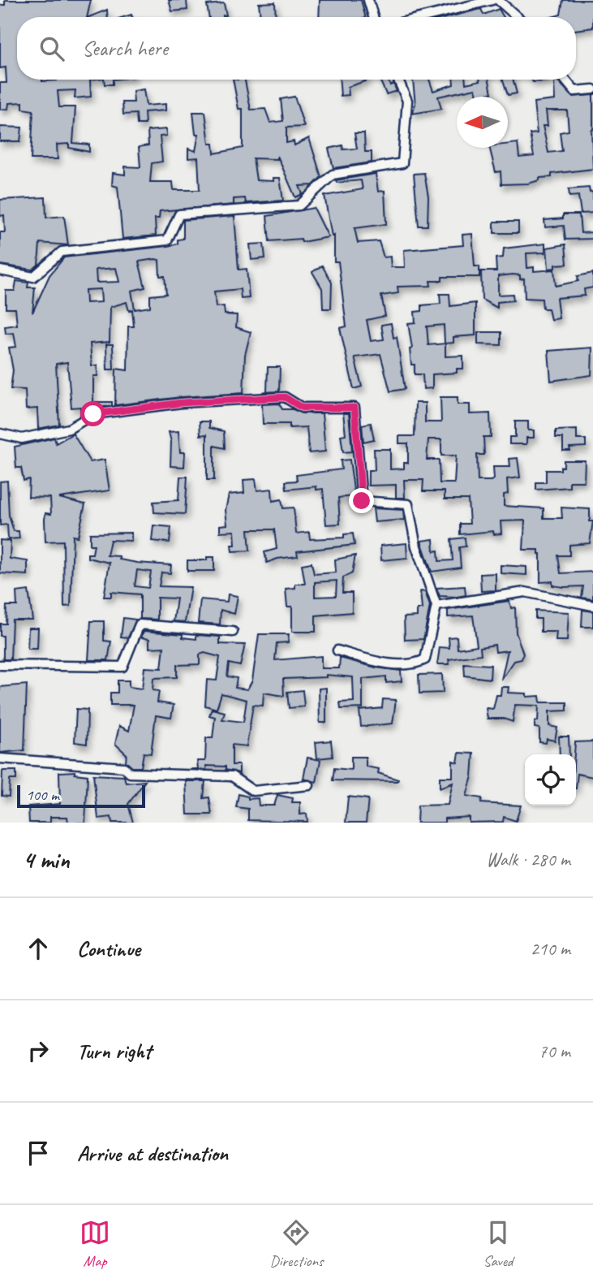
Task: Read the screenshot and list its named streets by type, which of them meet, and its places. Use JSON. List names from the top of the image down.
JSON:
{
  "scale_bar": "100 m",
  "north": "left",
  "page": {
    "search": "Search here",
    "scale": "100 m",
    "heading": ["4 min", "Walk · 280 m"],
    "list": [
      ["Continue", "210 m"],
      ["Turn right", "70 m"],
      "Arrive at destination"
    ],
    "nav": ["Map", "Directions", "Saved"]
  }
}
